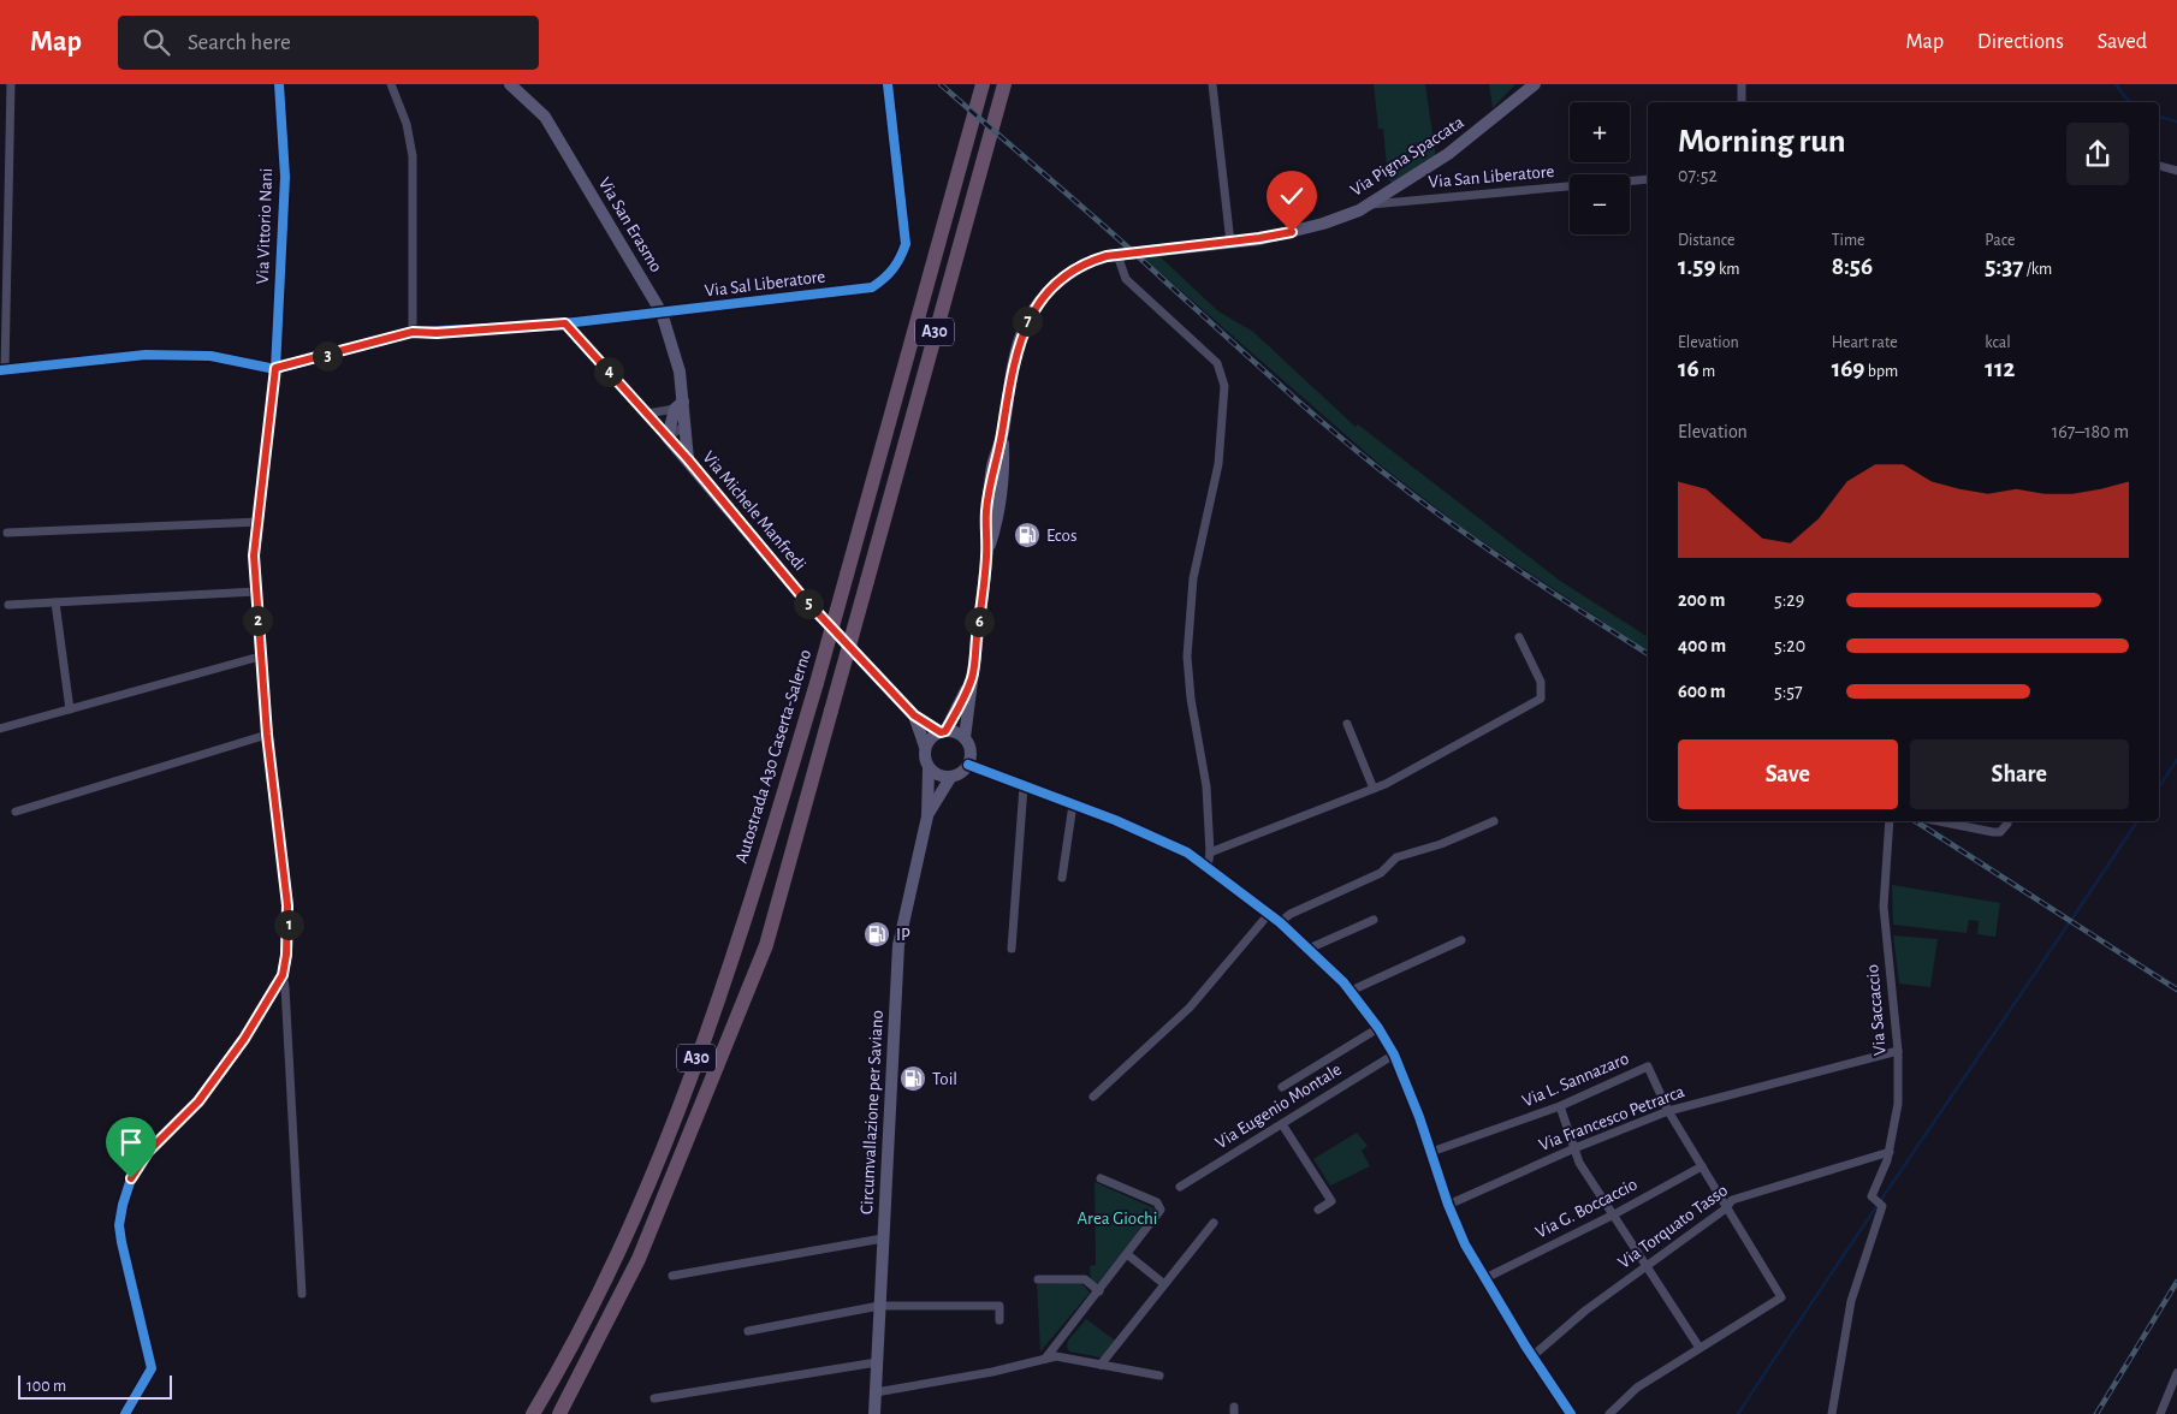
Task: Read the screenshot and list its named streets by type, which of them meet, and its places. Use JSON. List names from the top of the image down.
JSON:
{
  "streets": {
    "highway": ["A30", "Autostrada A30 Caserta-Salerno"],
    "main road": [
      "Via Pigna Spaccata",
      "Via San Erasmo",
      "Via Michele Manfredi",
      "Circumvallazione per Saviano"
    ],
    "street": [
      "Via San Liberatore",
      "Via Vittorio Nani",
      "Via Sal Liberatore",
      "Via Saccaccio",
      "Via L. Sannazaro",
      "Via Eugenio Montale",
      "Via Francesco Petrarca",
      "Via G. Boccaccio",
      "Via Torquato Tasso"
    ]
  },
  "crossings": [
    ["Via Pigna Spaccata", "Via San Liberatore"],
    ["Via Pigna Spaccata", "Circumvallazione per Saviano"],
    ["Via San Erasmo", "Via Sal Liberatore"],
    ["Via San Erasmo", "Via Michele Manfredi"],
    ["Via Vittorio Nani", "Via Sal Liberatore"],
    ["Via Sal Liberatore", "Via Michele Manfredi"],
    ["Via Saccaccio", "Via Francesco Petrarca"],
    ["Via Saccaccio", "Via Torquato Tasso"],
    ["Via L. Sannazaro", "Via Francesco Petrarca"],
    ["Via L. Sannazaro", "Via G. Boccaccio"],
    ["Via L. Sannazaro", "Via Torquato Tasso"]
  ],
  "parks": ["Area Giochi"],
  "places": {
    "fuel station": ["Ecos", "IP", "Toil"]
  },
  "scale_bar": "100 m",
  "page": {
    "header": "Map",
    "search": "Search here",
    "nav": ["Map", "Directions", "Saved"],
    "map_buttons": ["+", "−"],
    "heading": ["Morning run", "07:52"],
    "stats": [
      ["Distance", "1.59 km"],
      ["Time", "8:56"],
      ["Pace", "5:37 /km"],
      ["Elevation", "16 m"],
      ["Heart rate", "169 bpm"],
      ["kcal", "112"]
    ],
    "pins": [
      "7",
      "3",
      "4",
      "5",
      "2",
      "6",
      "1"
    ],
    "chart": ["Elevation", "167–180 m"],
    "list": [
      {
        "name": "200 m",
        "note": "5:29"
      },
      {
        "name": "400 m",
        "note": "5:20"
      },
      {
        "name": "600 m",
        "note": "5:57"
      }
    ],
    "buttons": ["Save", "Share"],
    "scale": "100 m"
  }
}
